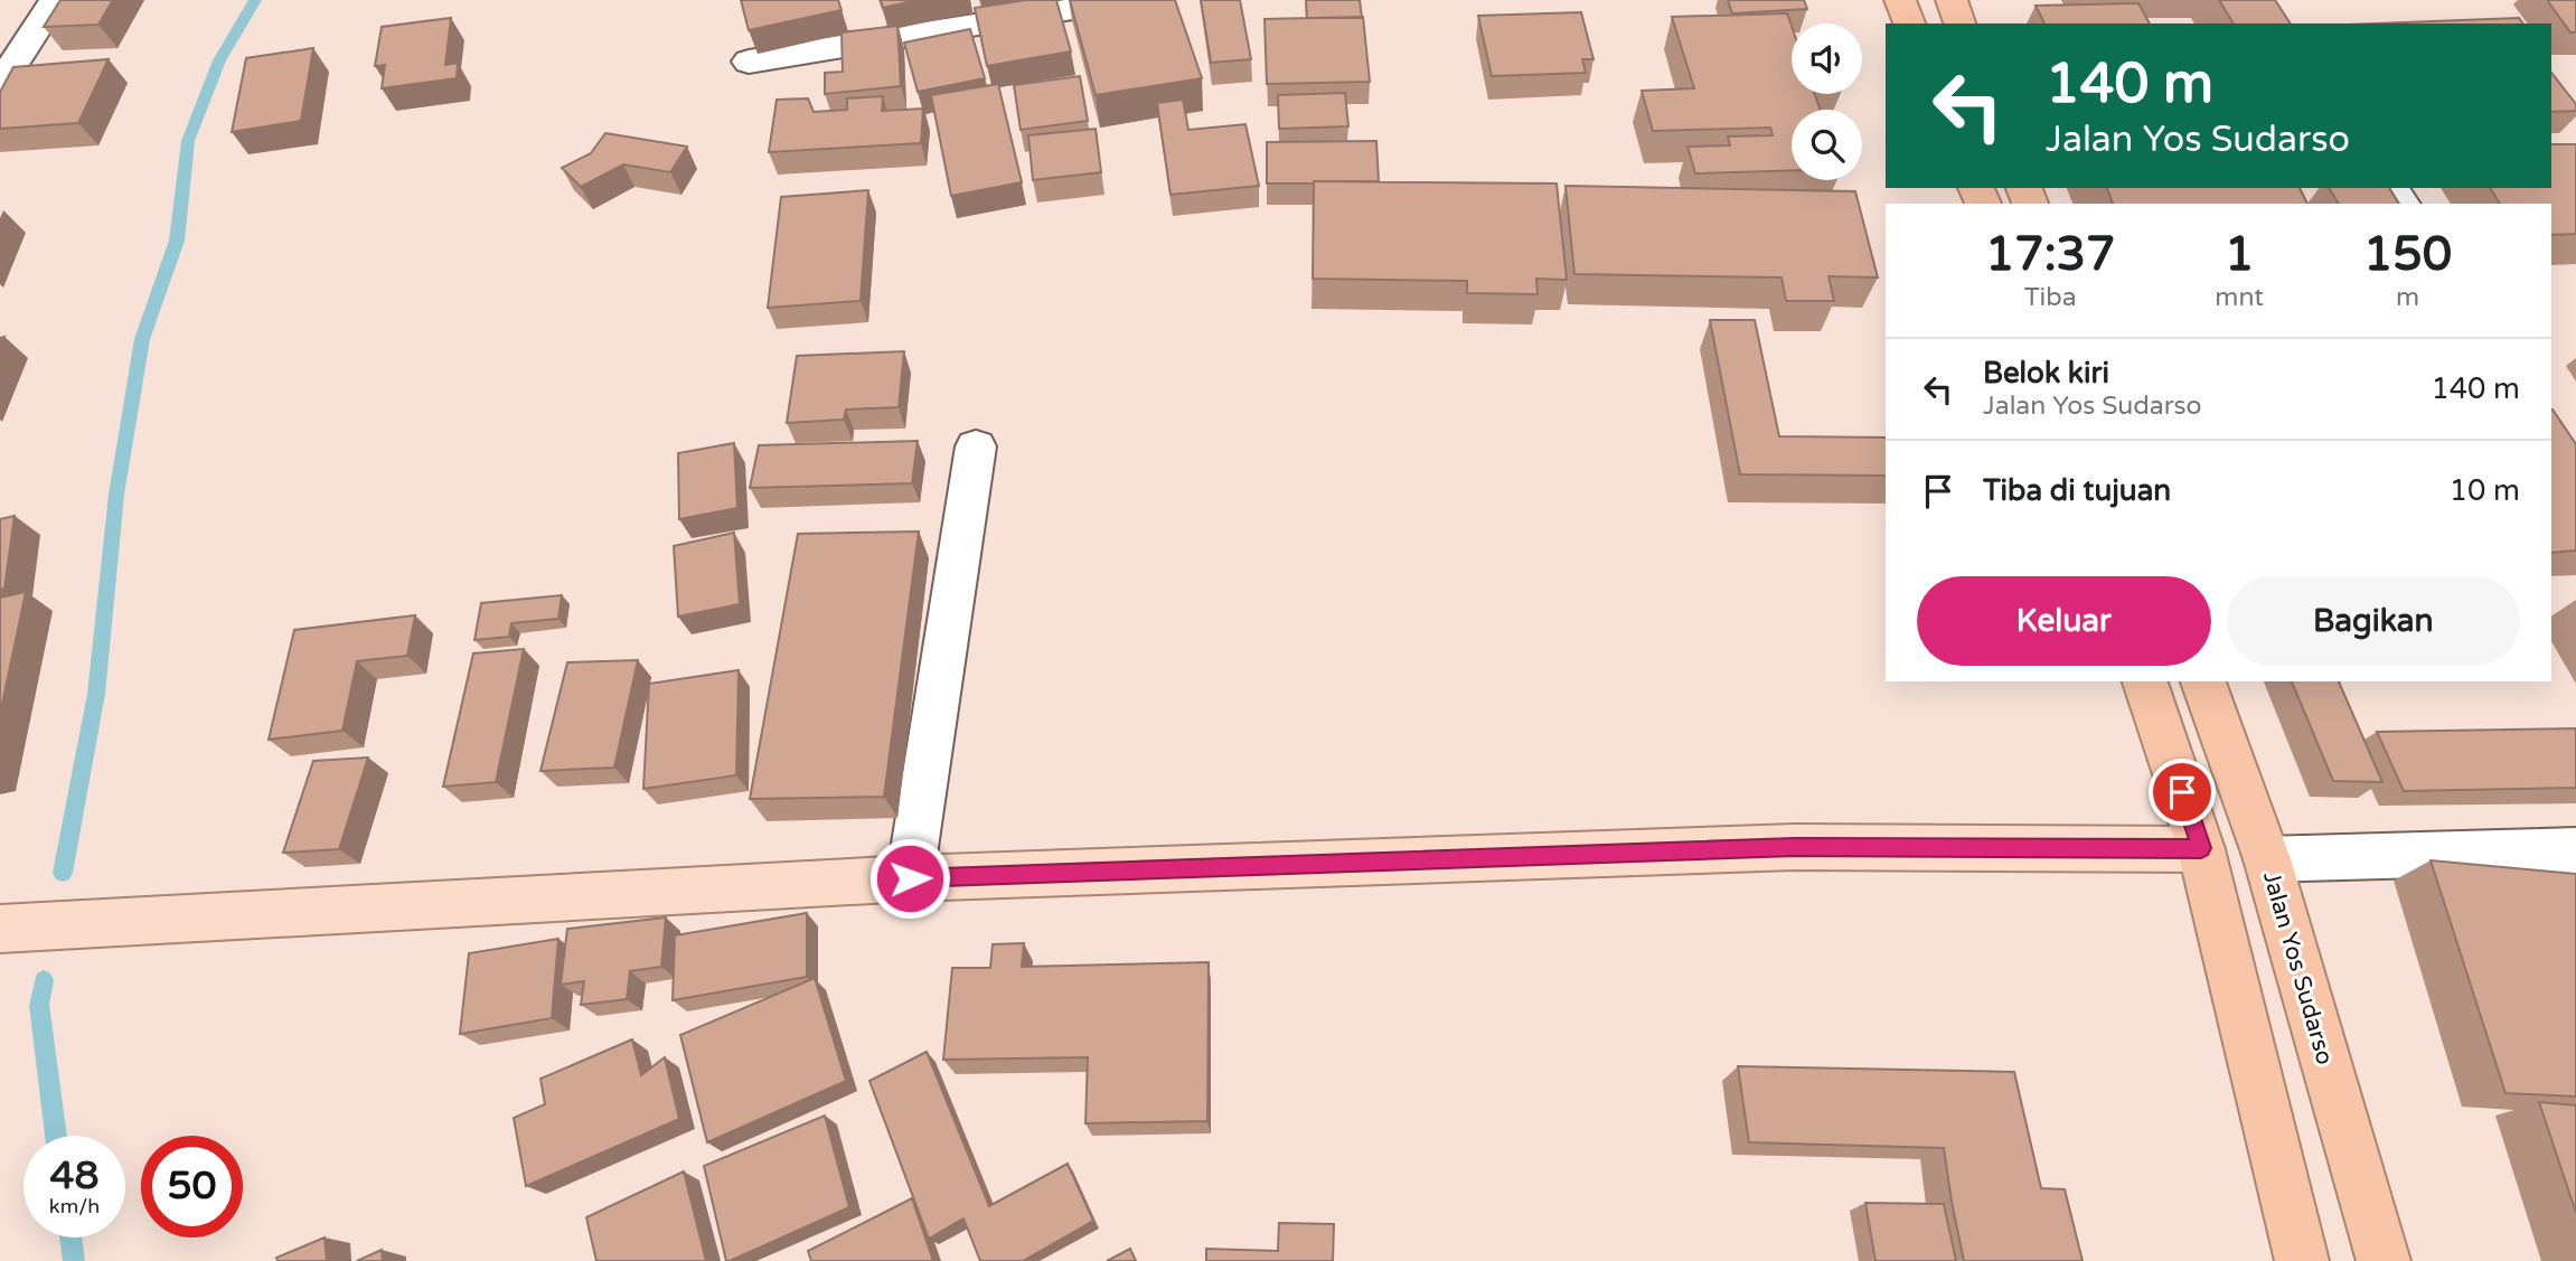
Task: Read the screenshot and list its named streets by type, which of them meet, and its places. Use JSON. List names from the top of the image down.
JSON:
{
  "streets": {
    "highway": ["Jalan Yos Sudarso"]
  },
  "page": {
    "turn": ["140 m", "Jalan Yos Sudarso"],
    "eta": [
      "17:37",
      "Tiba",
      "1",
      "mnt",
      "150",
      "m"
    ],
    "list": [
      {
        "name": "Belok kiri",
        "note": "Jalan Yos Sudarso",
        "value": "140 m"
      },
      {
        "name": "Tiba di tujuan",
        "value": "10 m"
      }
    ],
    "buttons": ["Keluar", "Bagikan"],
    "speed": "48 km/h",
    "limit": "50"
  }
}
